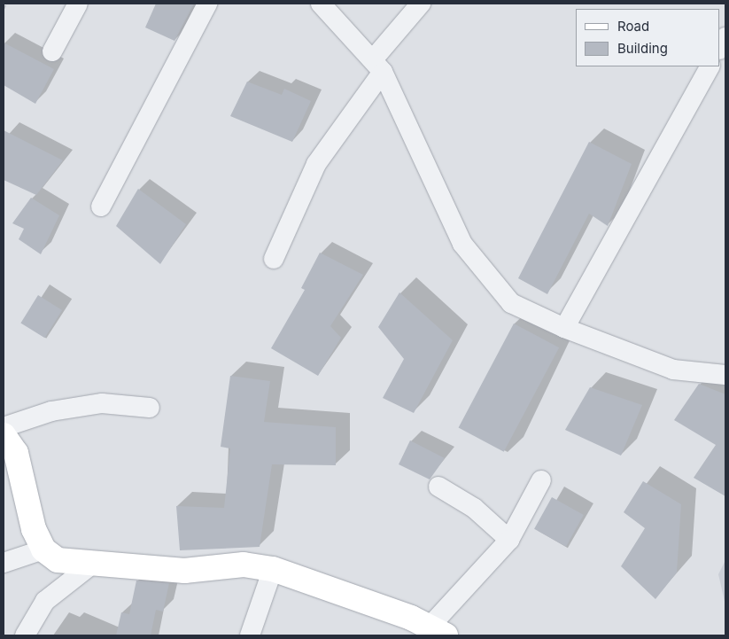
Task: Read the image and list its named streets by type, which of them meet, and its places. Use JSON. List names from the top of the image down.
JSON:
{
  "legend": ["Road", "Building"]
}
